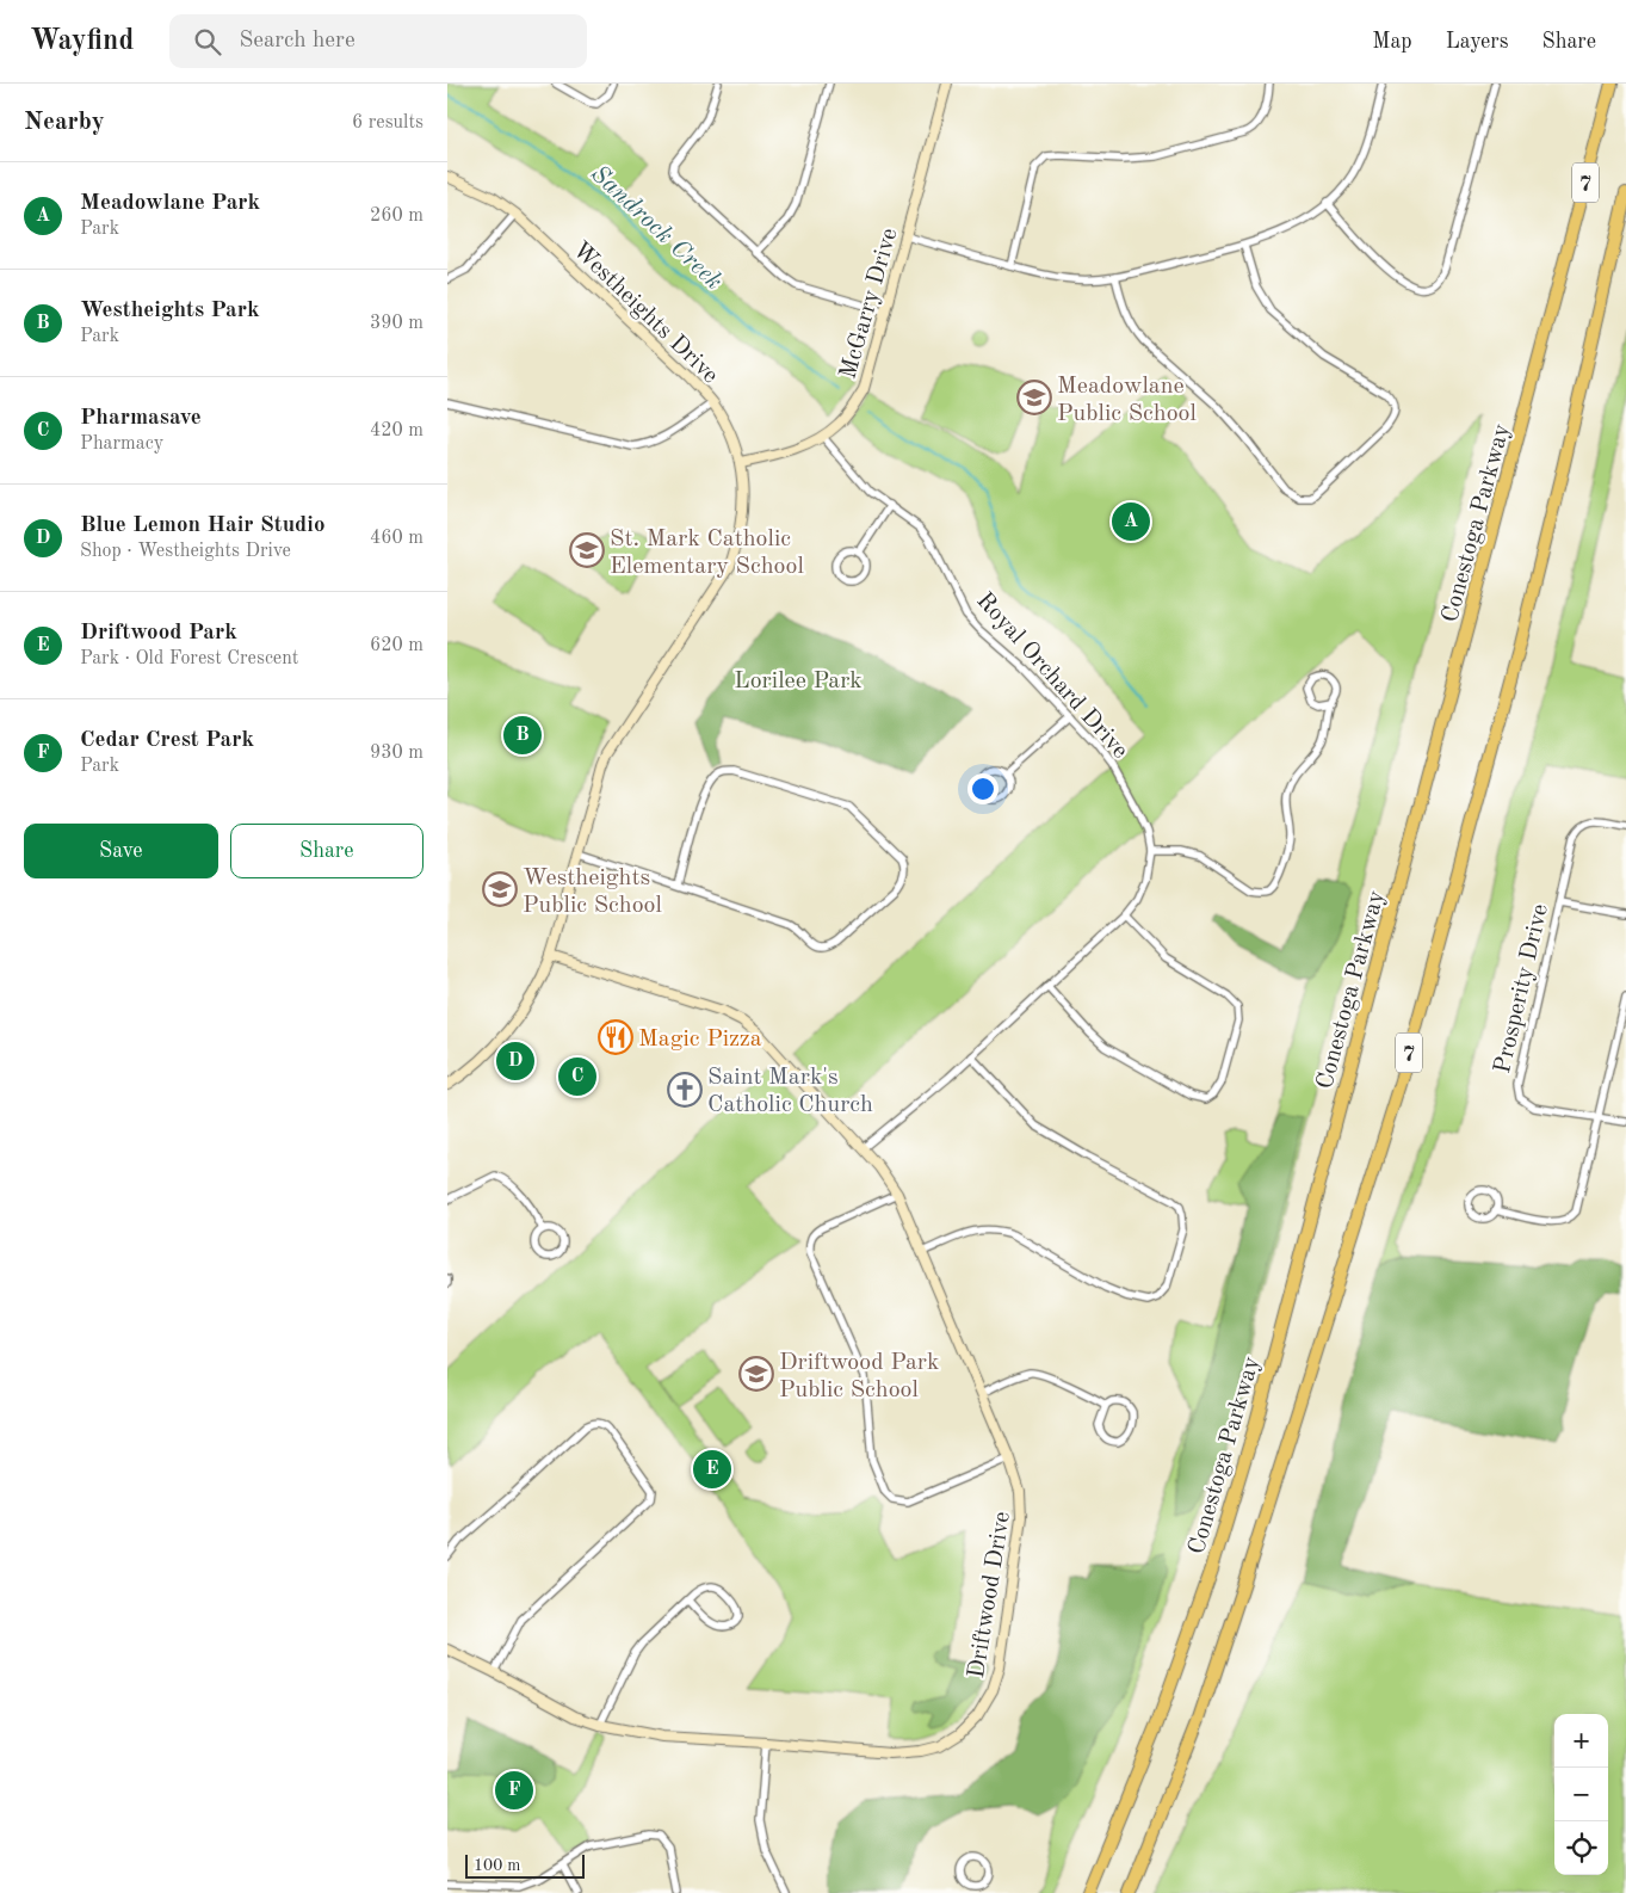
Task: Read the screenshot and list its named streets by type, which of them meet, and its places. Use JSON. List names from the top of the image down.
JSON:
{
  "streets": {
    "highway": ["7", "Conestoga Parkway"],
    "street": [
      "McGarry Drive",
      "Westheights Drive",
      "Royal Orchard Drive",
      "Prosperity Drive",
      "Driftwood Drive"
    ]
  },
  "crossings": [
    ["McGarry Drive", "Westheights Drive"],
    ["McGarry Drive", "Royal Orchard Drive"],
    ["Westheights Drive", "Driftwood Drive"],
    ["Royal Orchard Drive", "Driftwood Drive"]
  ],
  "water": ["Sandrock Creek"],
  "parks": ["Lorilee Park"],
  "places": {
    "school or university": [
      "Meadowlane Public School",
      "St. Mark Catholic Elementary School",
      "Westheights Public School",
      "Driftwood Park Public School"
    ],
    "restaurant": ["Magic Pizza"],
    "church": ["Saint Mark's Catholic Church"]
  },
  "scale_bar": "100 m",
  "page": {
    "header": "Wayfind",
    "search": "Search here",
    "nav": ["Map", "Layers", "Share"],
    "heading": ["Nearby", "6 results"],
    "list": [
      {
        "mark": "A",
        "name": "Meadowlane Park",
        "note": "Park",
        "value": "260 m"
      },
      {
        "mark": "B",
        "name": "Westheights Park",
        "note": "Park",
        "value": "390 m"
      },
      {
        "mark": "C",
        "name": "Pharmasave",
        "note": "Pharmacy",
        "value": "420 m"
      },
      {
        "mark": "D",
        "name": "Blue Lemon Hair Studio",
        "note": "Shop · Westheights Drive",
        "value": "460 m"
      },
      {
        "mark": "E",
        "name": "Driftwood Park",
        "note": "Park · Old Forest Crescent",
        "value": "620 m"
      },
      {
        "mark": "F",
        "name": "Cedar Crest Park",
        "note": "Park",
        "value": "930 m"
      }
    ],
    "pins": [
      "A",
      "B",
      "D",
      "C",
      "E",
      "F"
    ],
    "buttons": ["Save", "Share"],
    "map_buttons": ["+", "−"],
    "scale": "100 m"
  }
}
